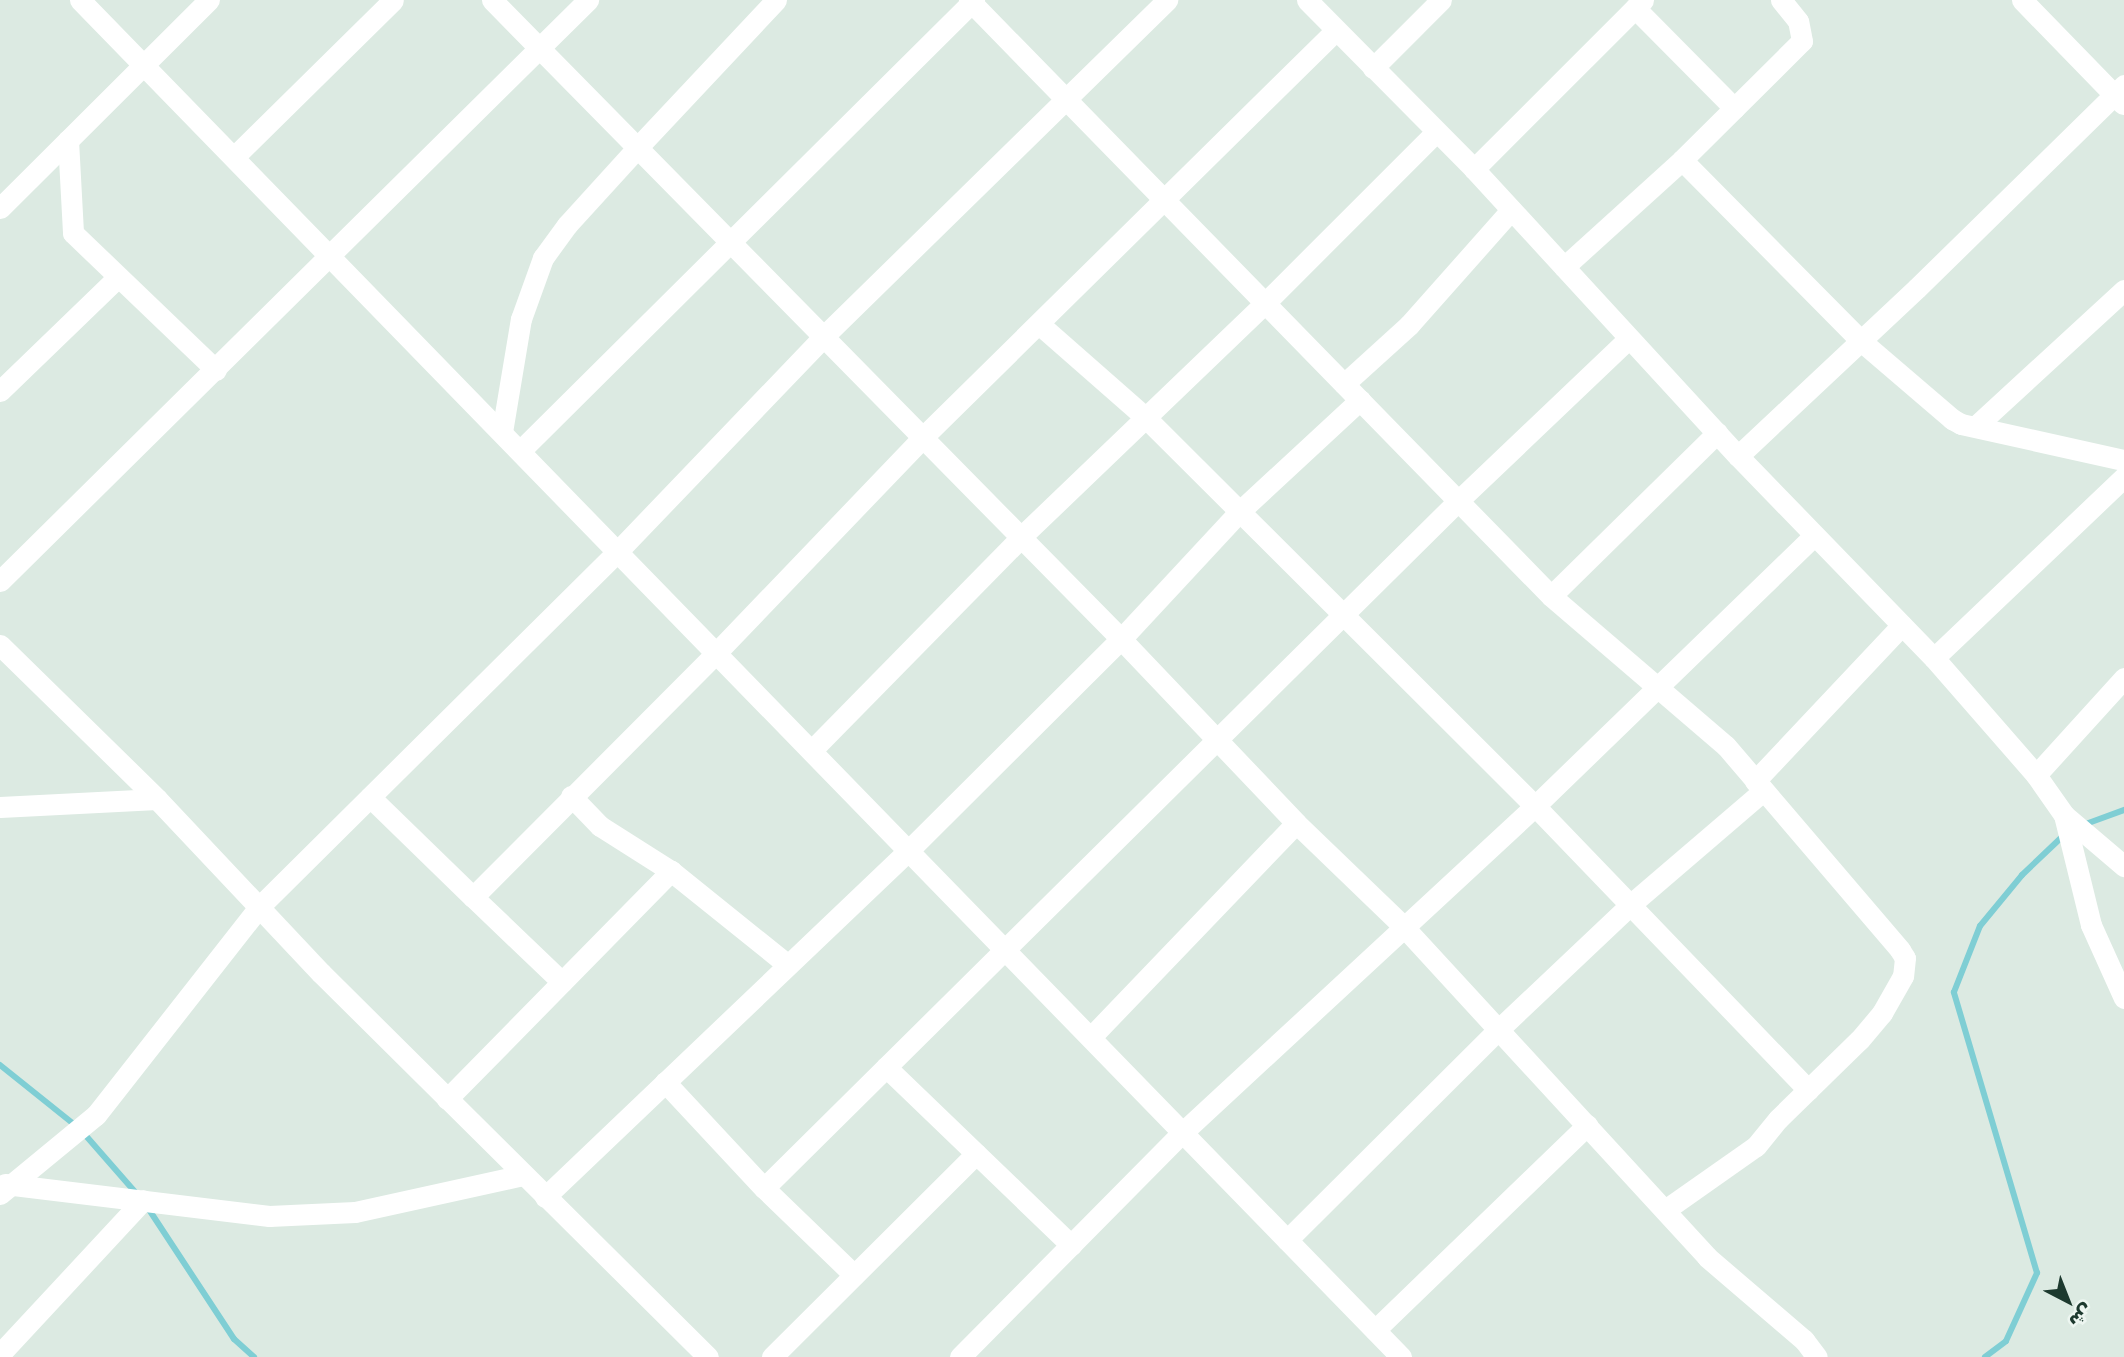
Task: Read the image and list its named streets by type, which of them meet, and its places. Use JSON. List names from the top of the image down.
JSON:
{
  "north": "bottom right"
}
